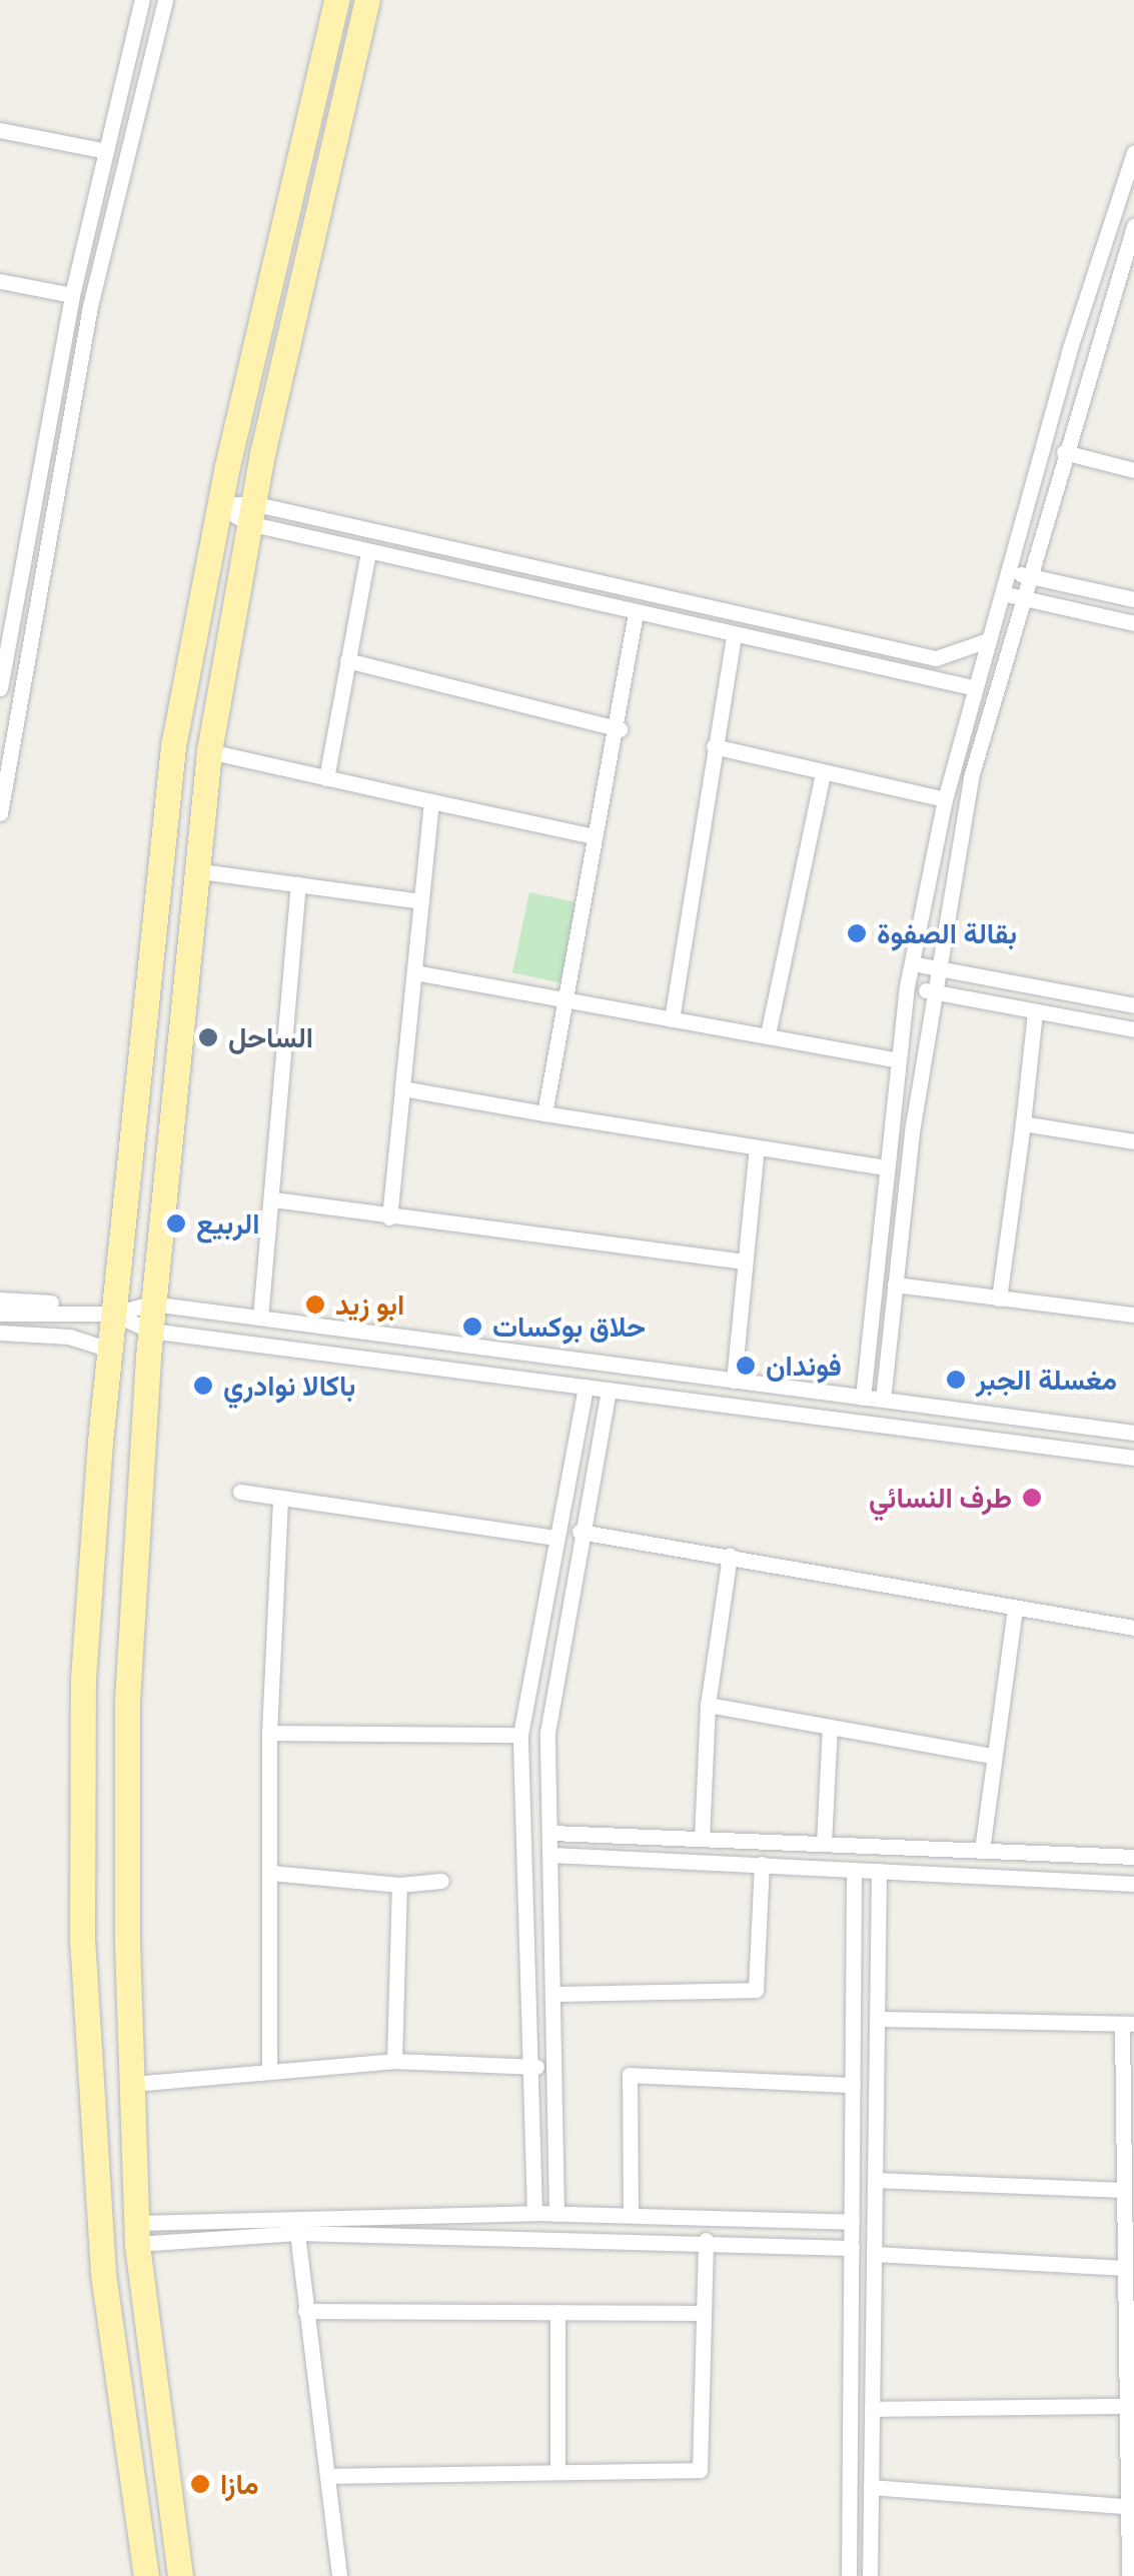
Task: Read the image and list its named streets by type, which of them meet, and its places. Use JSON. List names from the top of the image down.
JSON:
{
  "places": [
    "بقالة الصفوة",
    "الساحل",
    "الربيع",
    "ابو زيد",
    "حلاق بوكسات",
    "فوندان",
    "مغسلة الجبر",
    "باكالا نوادري",
    "طرف النسائي",
    "مازا"
  ]
}
